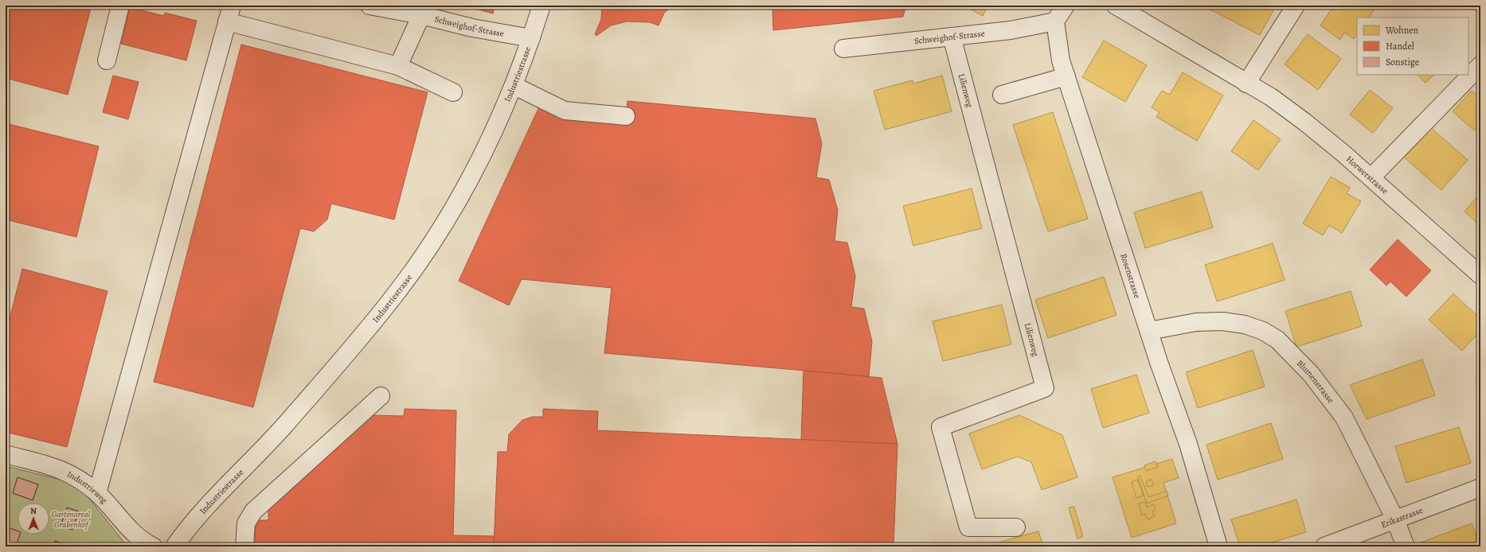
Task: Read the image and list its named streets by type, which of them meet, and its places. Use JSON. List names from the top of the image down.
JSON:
{
  "streets": {
    "street": [
      "Schweighof-Strasse",
      "Industriestrasse",
      "Lilienweg",
      "Horwerstrasse",
      "Rosenstrasse",
      "Blumenstrasse",
      "Industrieweg",
      "Erikastrasse"
    ]
  },
  "crossings": [
    ["Schweighof-Strasse", "Industriestrasse"],
    ["Schweighof-Strasse", "Lilienweg"],
    ["Schweighof-Strasse", "Rosenstrasse"],
    ["Rosenstrasse", "Blumenstrasse"],
    ["Blumenstrasse", "Erikastrasse"]
  ],
  "parks": ["Gartenareal Grabenhof"],
  "legend": ["Wohnen", "Handel", "Sonstige"],
  "north": "top"
}
